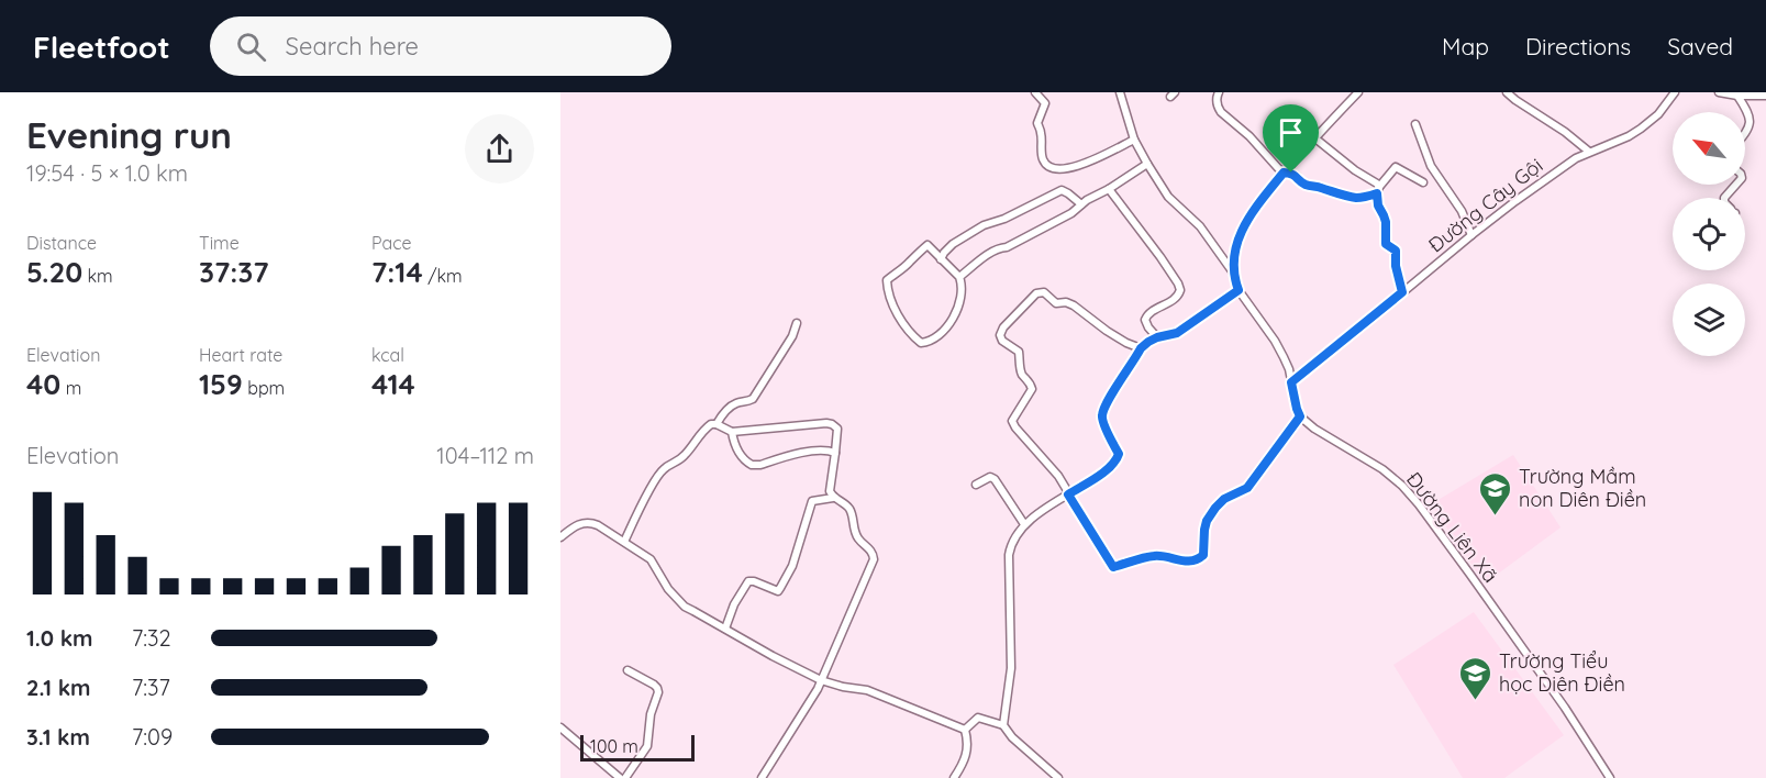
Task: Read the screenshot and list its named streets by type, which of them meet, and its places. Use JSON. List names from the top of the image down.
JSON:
{
  "streets": {
    "street": ["Đường Cây Gội", "Đường Liên Xã"]
  },
  "places": {
    "school or university": ["Trường Mầm non Diên Điền", "Trường Tiểu học Diên Điền"]
  },
  "scale_bar": "100 m",
  "north": "top left",
  "page": {
    "header": "Fleetfoot",
    "search": "Search here",
    "nav": ["Map", "Directions", "Saved"],
    "heading": ["Evening run", "19:54 · 5 × 1.0 km"],
    "stats": [
      ["Distance", "5.20 km"],
      ["Time", "37:37"],
      ["Pace", "7:14 /km"],
      ["Elevation", "40 m"],
      ["Heart rate", "159 bpm"],
      ["kcal", "414"]
    ],
    "chart": ["Elevation", "104–112 m"],
    "list": [
      {
        "name": "1.0 km",
        "note": "7:32"
      },
      {
        "name": "2.1 km",
        "note": "7:37"
      },
      {
        "name": "3.1 km",
        "note": "7:09"
      }
    ],
    "scale": "100 m"
  }
}
